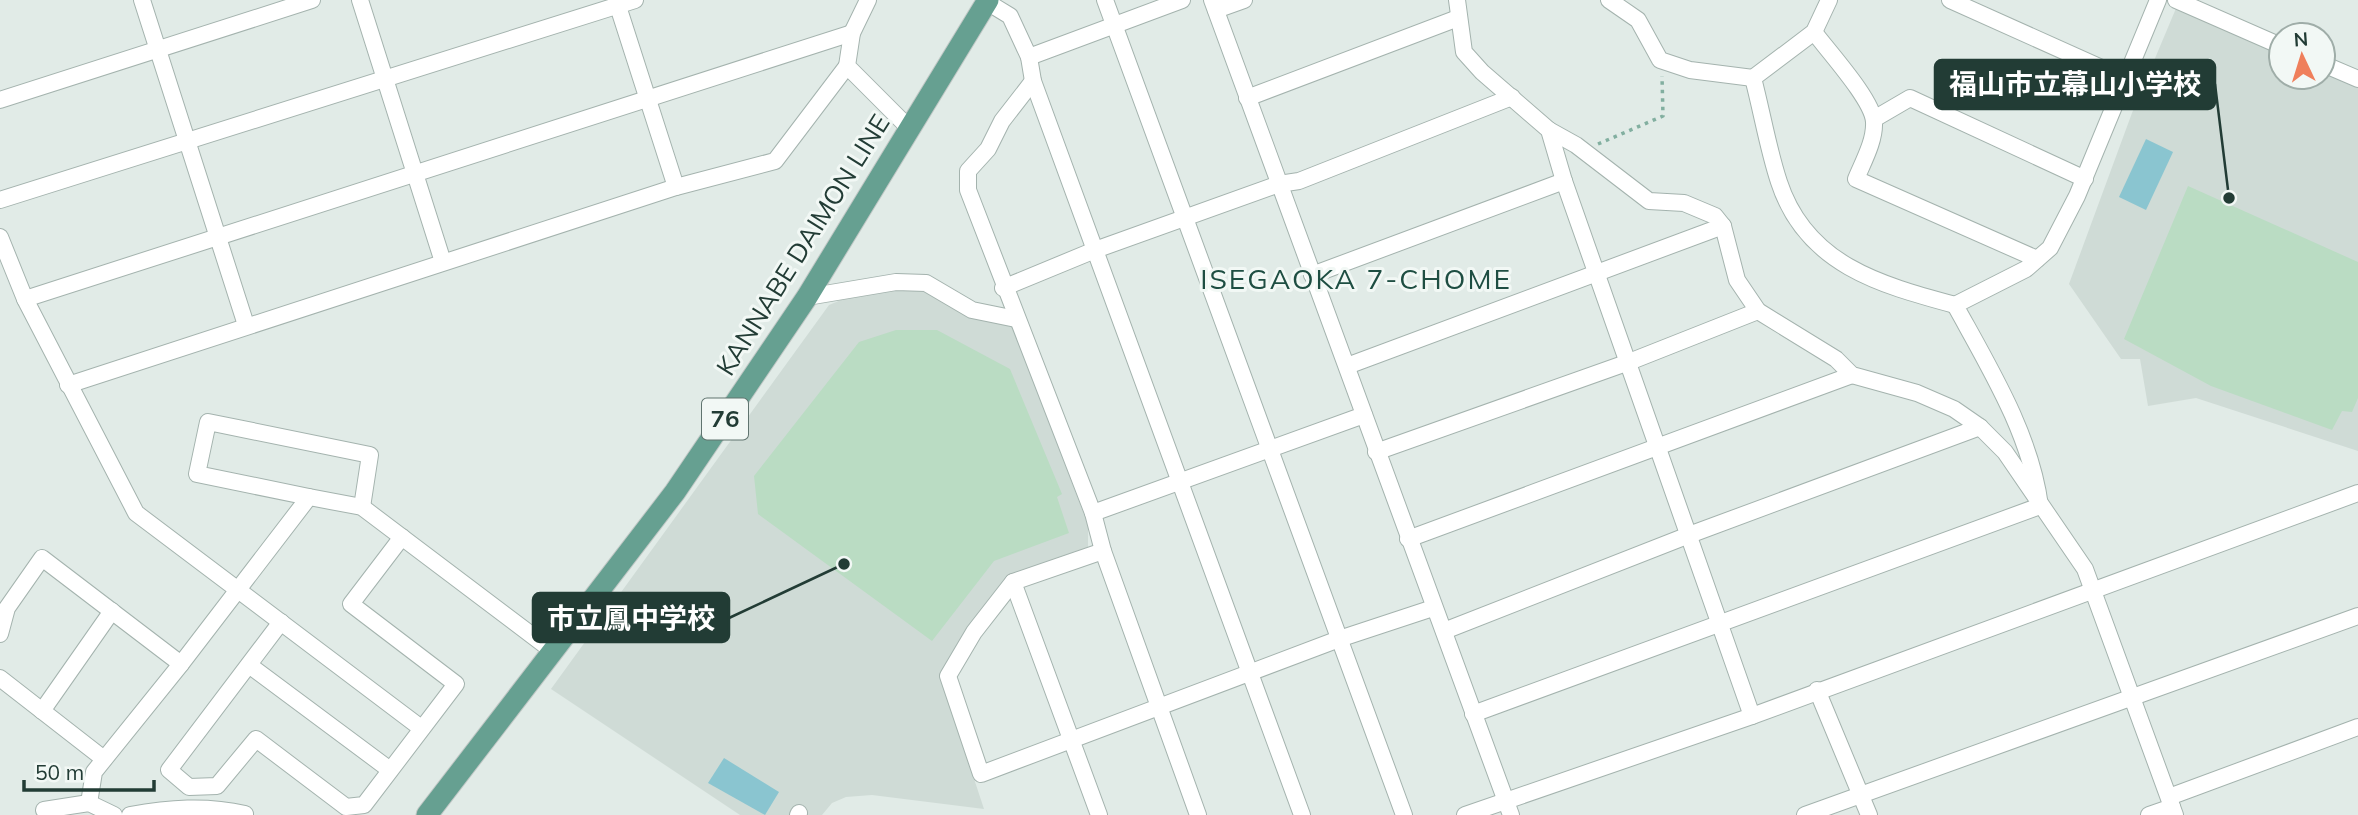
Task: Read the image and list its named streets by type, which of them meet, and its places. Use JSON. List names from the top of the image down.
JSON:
{
  "streets": {
    "main road": ["KANNABE DAIMON LINE", "76"]
  },
  "districts": ["ISEGAOKA 7-CHOME"],
  "places": ["福山市立幕山小学校", "市立鳳中学校"],
  "scale_bar": "50 m",
  "north": "top"
}
